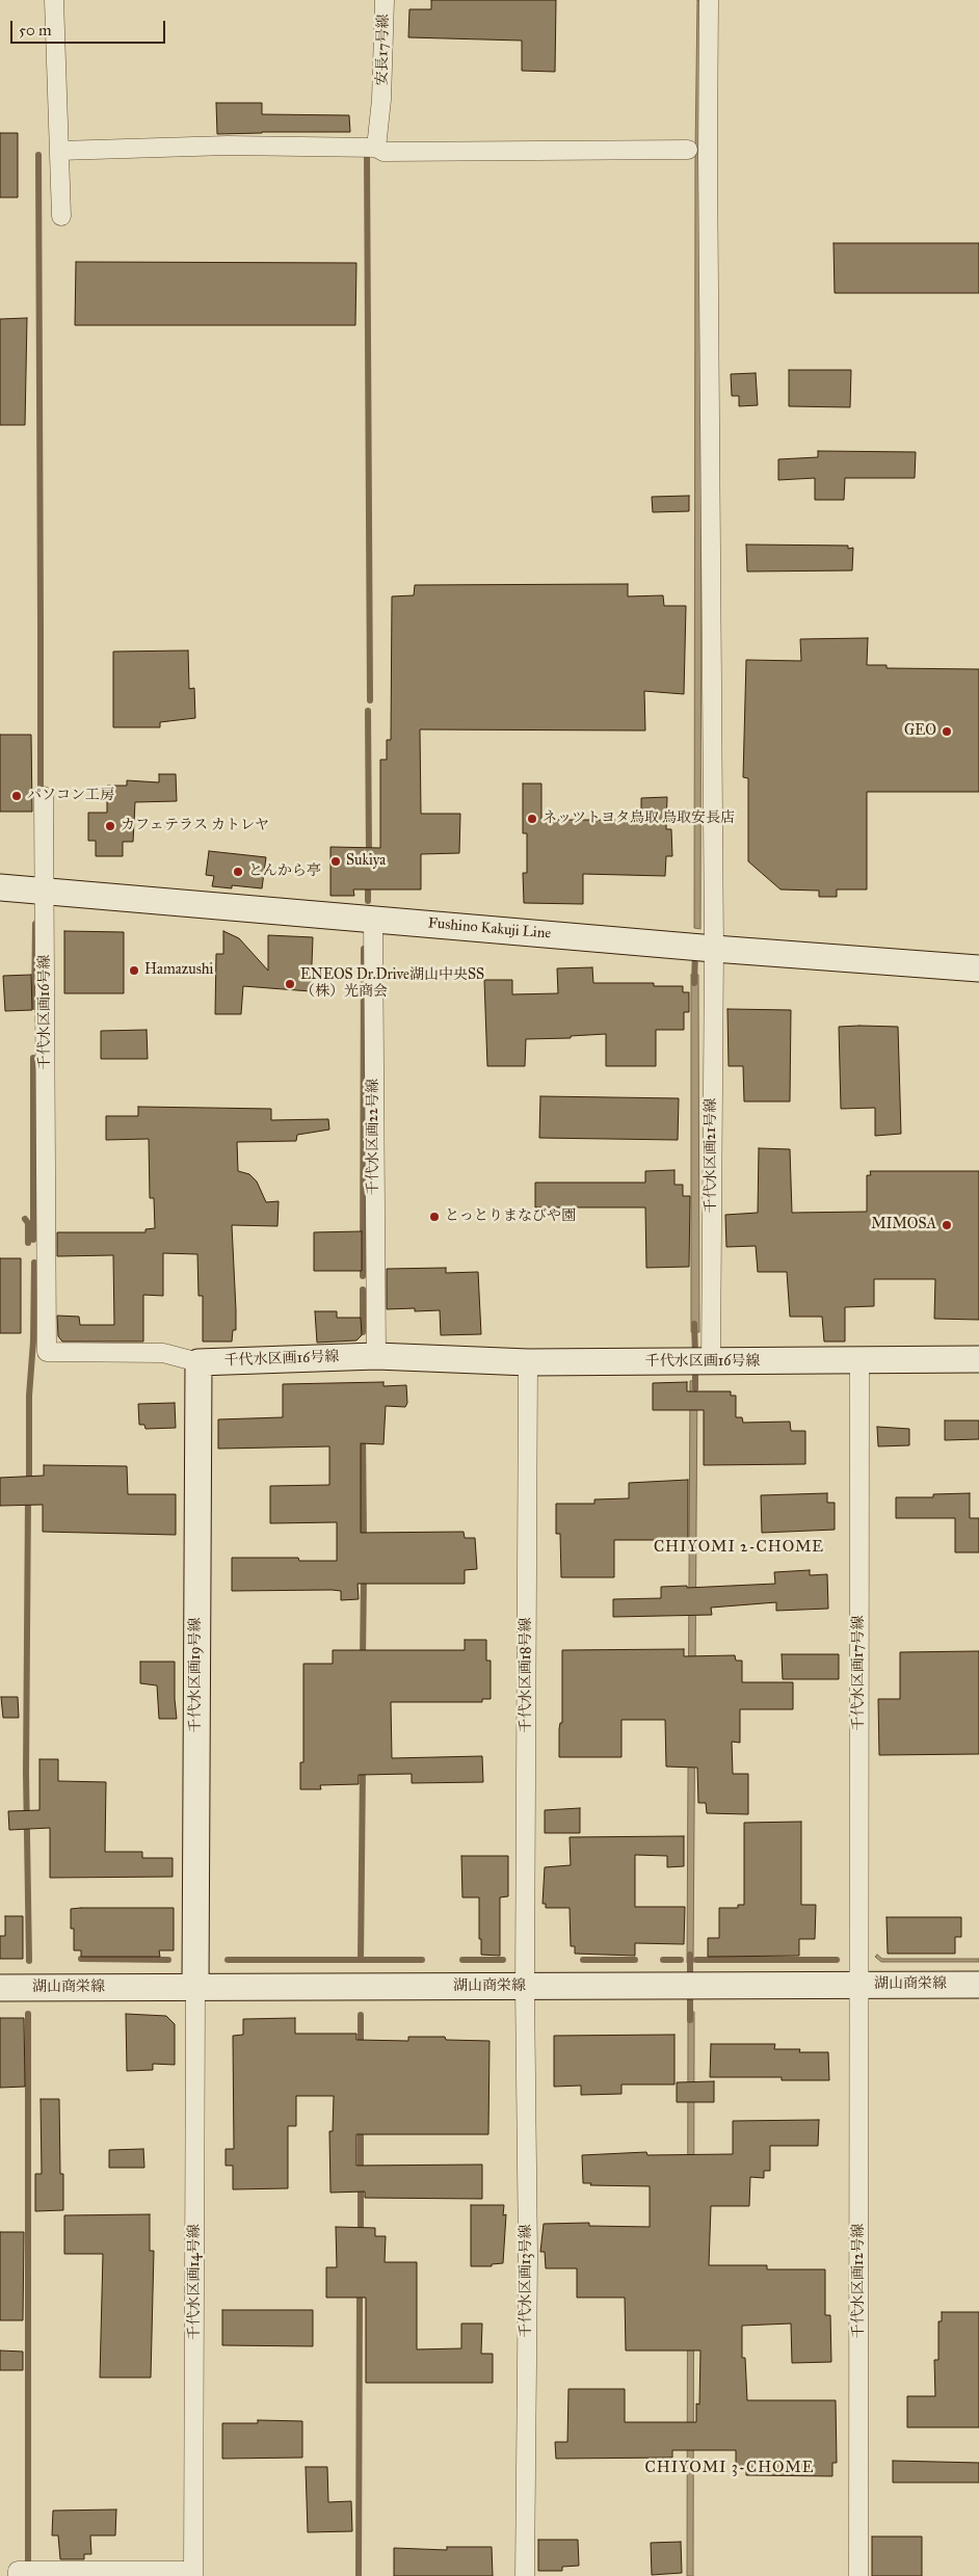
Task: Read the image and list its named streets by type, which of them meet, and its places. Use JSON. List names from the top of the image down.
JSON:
{
  "streets": {
    "street": [
      "安長17号線",
      "Fushino Kakuji Line",
      "千代水区画16号線",
      "千代水区画22号線",
      "千代水区画21号線",
      "千代水区画17号線",
      "千代水区画19号線",
      "千代水区画18号線",
      "湖山商栄線",
      "千代水区画13号線",
      "千代水区画12号線",
      "千代水区画14号線"
    ]
  },
  "crossings": [
    ["Fushino Kakuji Line", "千代水区画16号線"],
    ["Fushino Kakuji Line", "千代水区画22号線"],
    ["Fushino Kakuji Line", "千代水区画21号線"],
    ["千代水区画16号線", "千代水区画22号線"],
    ["千代水区画16号線", "千代水区画21号線"],
    ["千代水区画16号線", "千代水区画17号線"],
    ["千代水区画16号線", "千代水区画19号線"],
    ["千代水区画16号線", "千代水区画18号線"],
    ["千代水区画17号線", "湖山商栄線"],
    ["千代水区画17号線", "千代水区画12号線"],
    ["千代水区画19号線", "湖山商栄線"],
    ["千代水区画19号線", "千代水区画14号線"],
    ["千代水区画18号線", "湖山商栄線"],
    ["千代水区画18号線", "千代水区画13号線"],
    ["湖山商栄線", "千代水区画13号線"],
    ["湖山商栄線", "千代水区画12号線"],
    ["湖山商栄線", "千代水区画14号線"]
  ],
  "districts": ["CHIYOMI 2-CHOME", "CHIYOMI 3-CHOME"],
  "places": [
    "GEO",
    "パソコン工房",
    "ネッツトヨタ鳥取 鳥取安長店",
    "カフェテラス カトレヤ",
    "Sukiya",
    "とんから亭",
    "Hamazushi",
    "ENEOS Dr.Drive湖山中央SS （株）光商会",
    "とっとりまなびや園",
    "MIMOSA"
  ],
  "scale_bar": "50 m"
}
